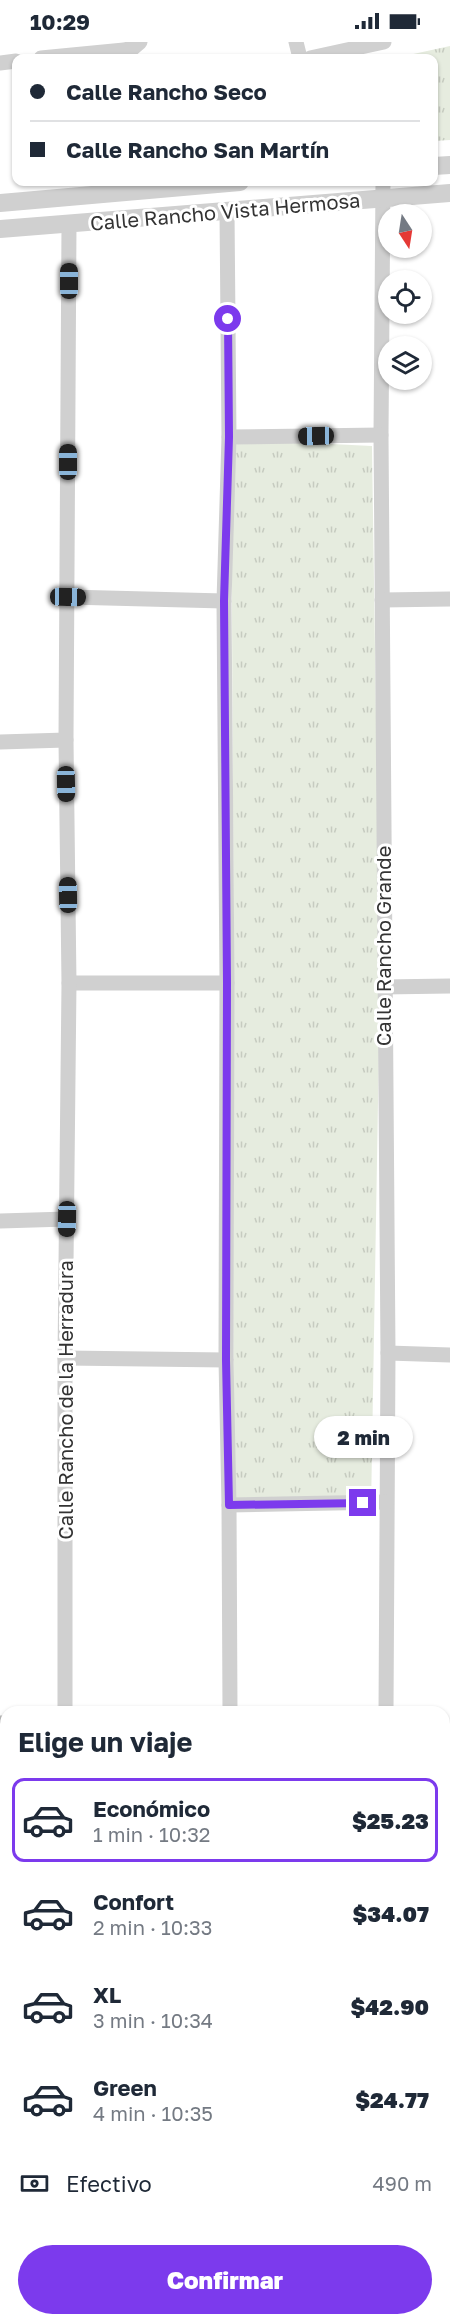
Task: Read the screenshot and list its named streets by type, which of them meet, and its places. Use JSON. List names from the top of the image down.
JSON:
{
  "streets": {
    "street": ["Calle Rancho Vista Hermosa", "Calle Rancho Grande", "Calle Rancho de la Herradura"]
  },
  "crossings": [
    ["Calle Rancho Vista Hermosa", "Calle Rancho Grande"],
    ["Calle Rancho Vista Hermosa", "Calle Rancho de la Herradura"]
  ],
  "north": "bottom",
  "page": {
    "status": "10:29",
    "banner": ["Calle Rancho Seco", "Calle Rancho San Martín"],
    "bubble": "2 min",
    "heading": "Elige un viaje",
    "list": [
      {
        "name": "Económico",
        "note": "1 min · 10:32",
        "value": "$25.23"
      },
      {
        "name": "Confort",
        "note": "2 min · 10:33",
        "value": "$34.07"
      },
      {
        "name": "XL",
        "note": "3 min · 10:34",
        "value": "$42.90"
      },
      {
        "name": "Green",
        "note": "4 min · 10:35",
        "value": "$24.77"
      }
    ],
    "pay": ["Efectivo", "490 m"],
    "buttons": "Confirmar"
  }
}
